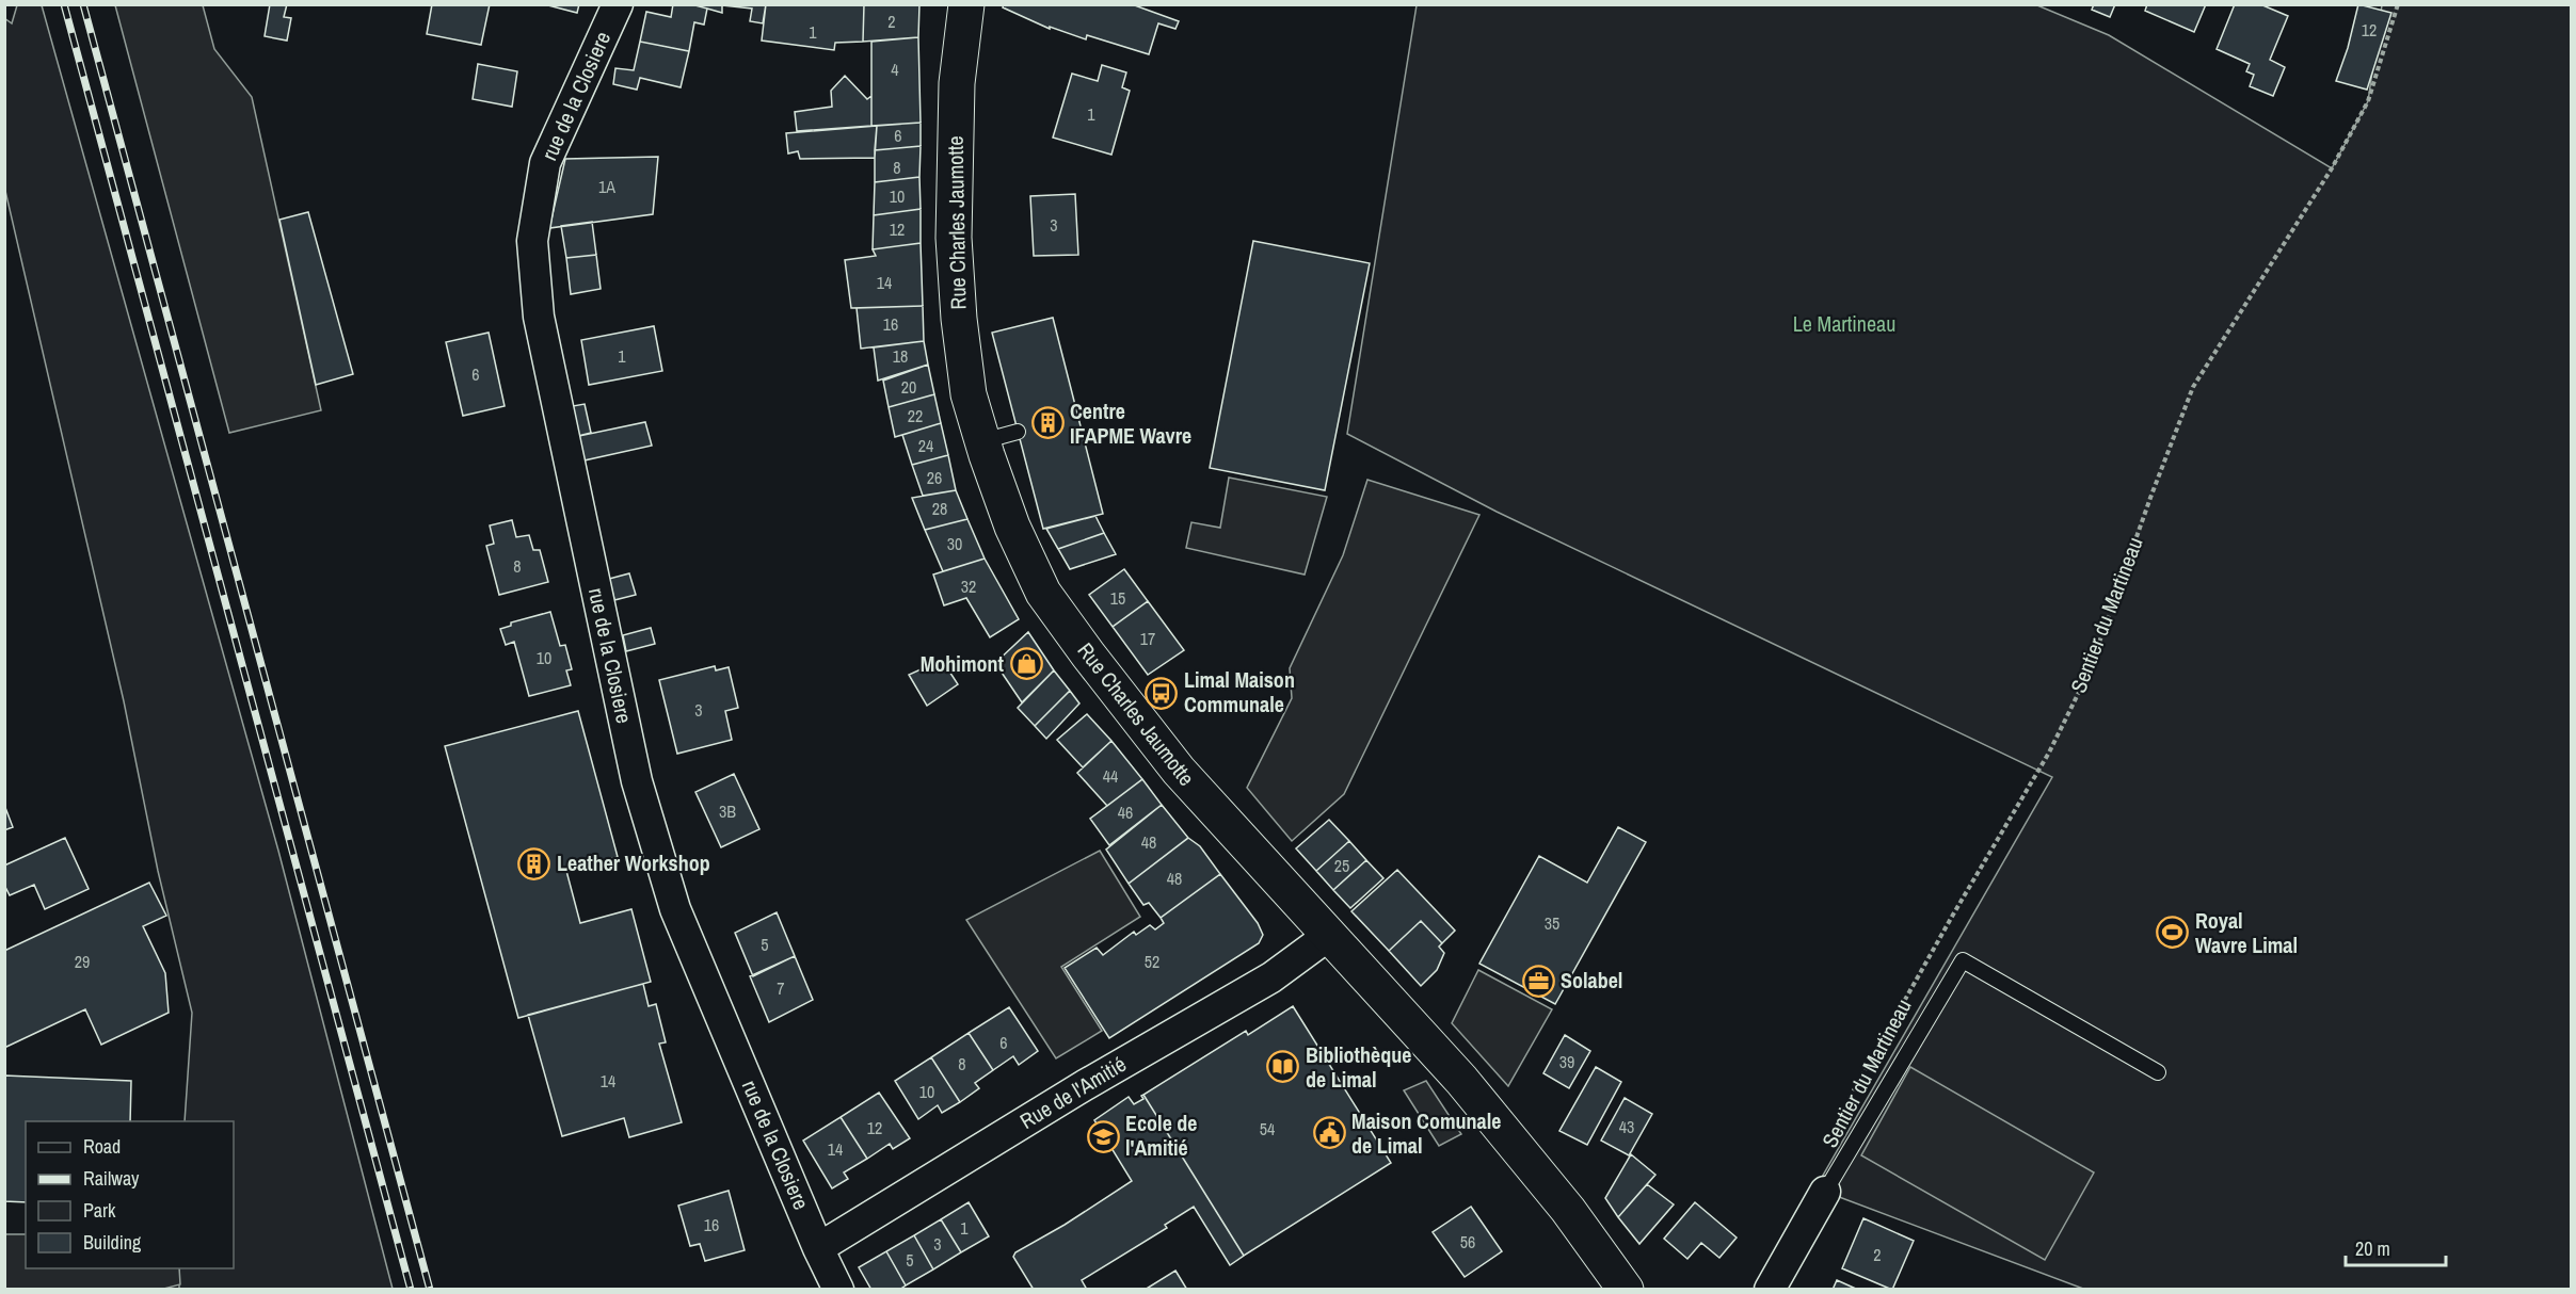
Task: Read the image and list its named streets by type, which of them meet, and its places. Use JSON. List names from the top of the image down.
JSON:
{
  "streets": {
    "main road": ["Rue Charles Jaumotte"],
    "street": ["rue de la Closiere", "Rue de l'Amitié"],
    "path": ["Sentier du Martineau"]
  },
  "crossings": [
    ["rue de la Closiere", "Rue de l'Amitié"],
    ["Rue Charles Jaumotte", "Rue de l'Amitié"]
  ],
  "parks": ["Le Martineau"],
  "places": {
    "building": ["Centre IFAPME Wavre", "Leather Workshop"],
    "shop": ["Mohimont"],
    "bus stop": ["Limal Maison Communale"],
    "sports": ["Royal Wavre Limal"],
    "office": ["Solabel"],
    "library": ["Bibliothèque de Limal"],
    "public building": ["Maison Comunale de Limal"],
    "school or university": ["Ecole de l'Amitié"]
  },
  "house_numbers": [
    "2",
    "12",
    "1",
    "4",
    "1",
    "6",
    "8",
    "1A",
    "10",
    "3",
    "12",
    "14",
    "16",
    "1",
    "18",
    "6",
    "20",
    "22",
    "24",
    "26",
    "28",
    "30",
    "8",
    "32",
    "15",
    "17",
    "10",
    "3",
    "44",
    "3B",
    "46",
    "48",
    "25",
    "48",
    "35",
    "5",
    "29",
    "52",
    "7",
    "6",
    "39",
    "8",
    "14",
    "10",
    "43",
    "12",
    "54",
    "14",
    "16",
    "1",
    "56",
    "3",
    "2",
    "5"
  ],
  "legend": [
    "Road",
    "Railway",
    "Park",
    "Building"
  ],
  "scale_bar": "20 m"
}
